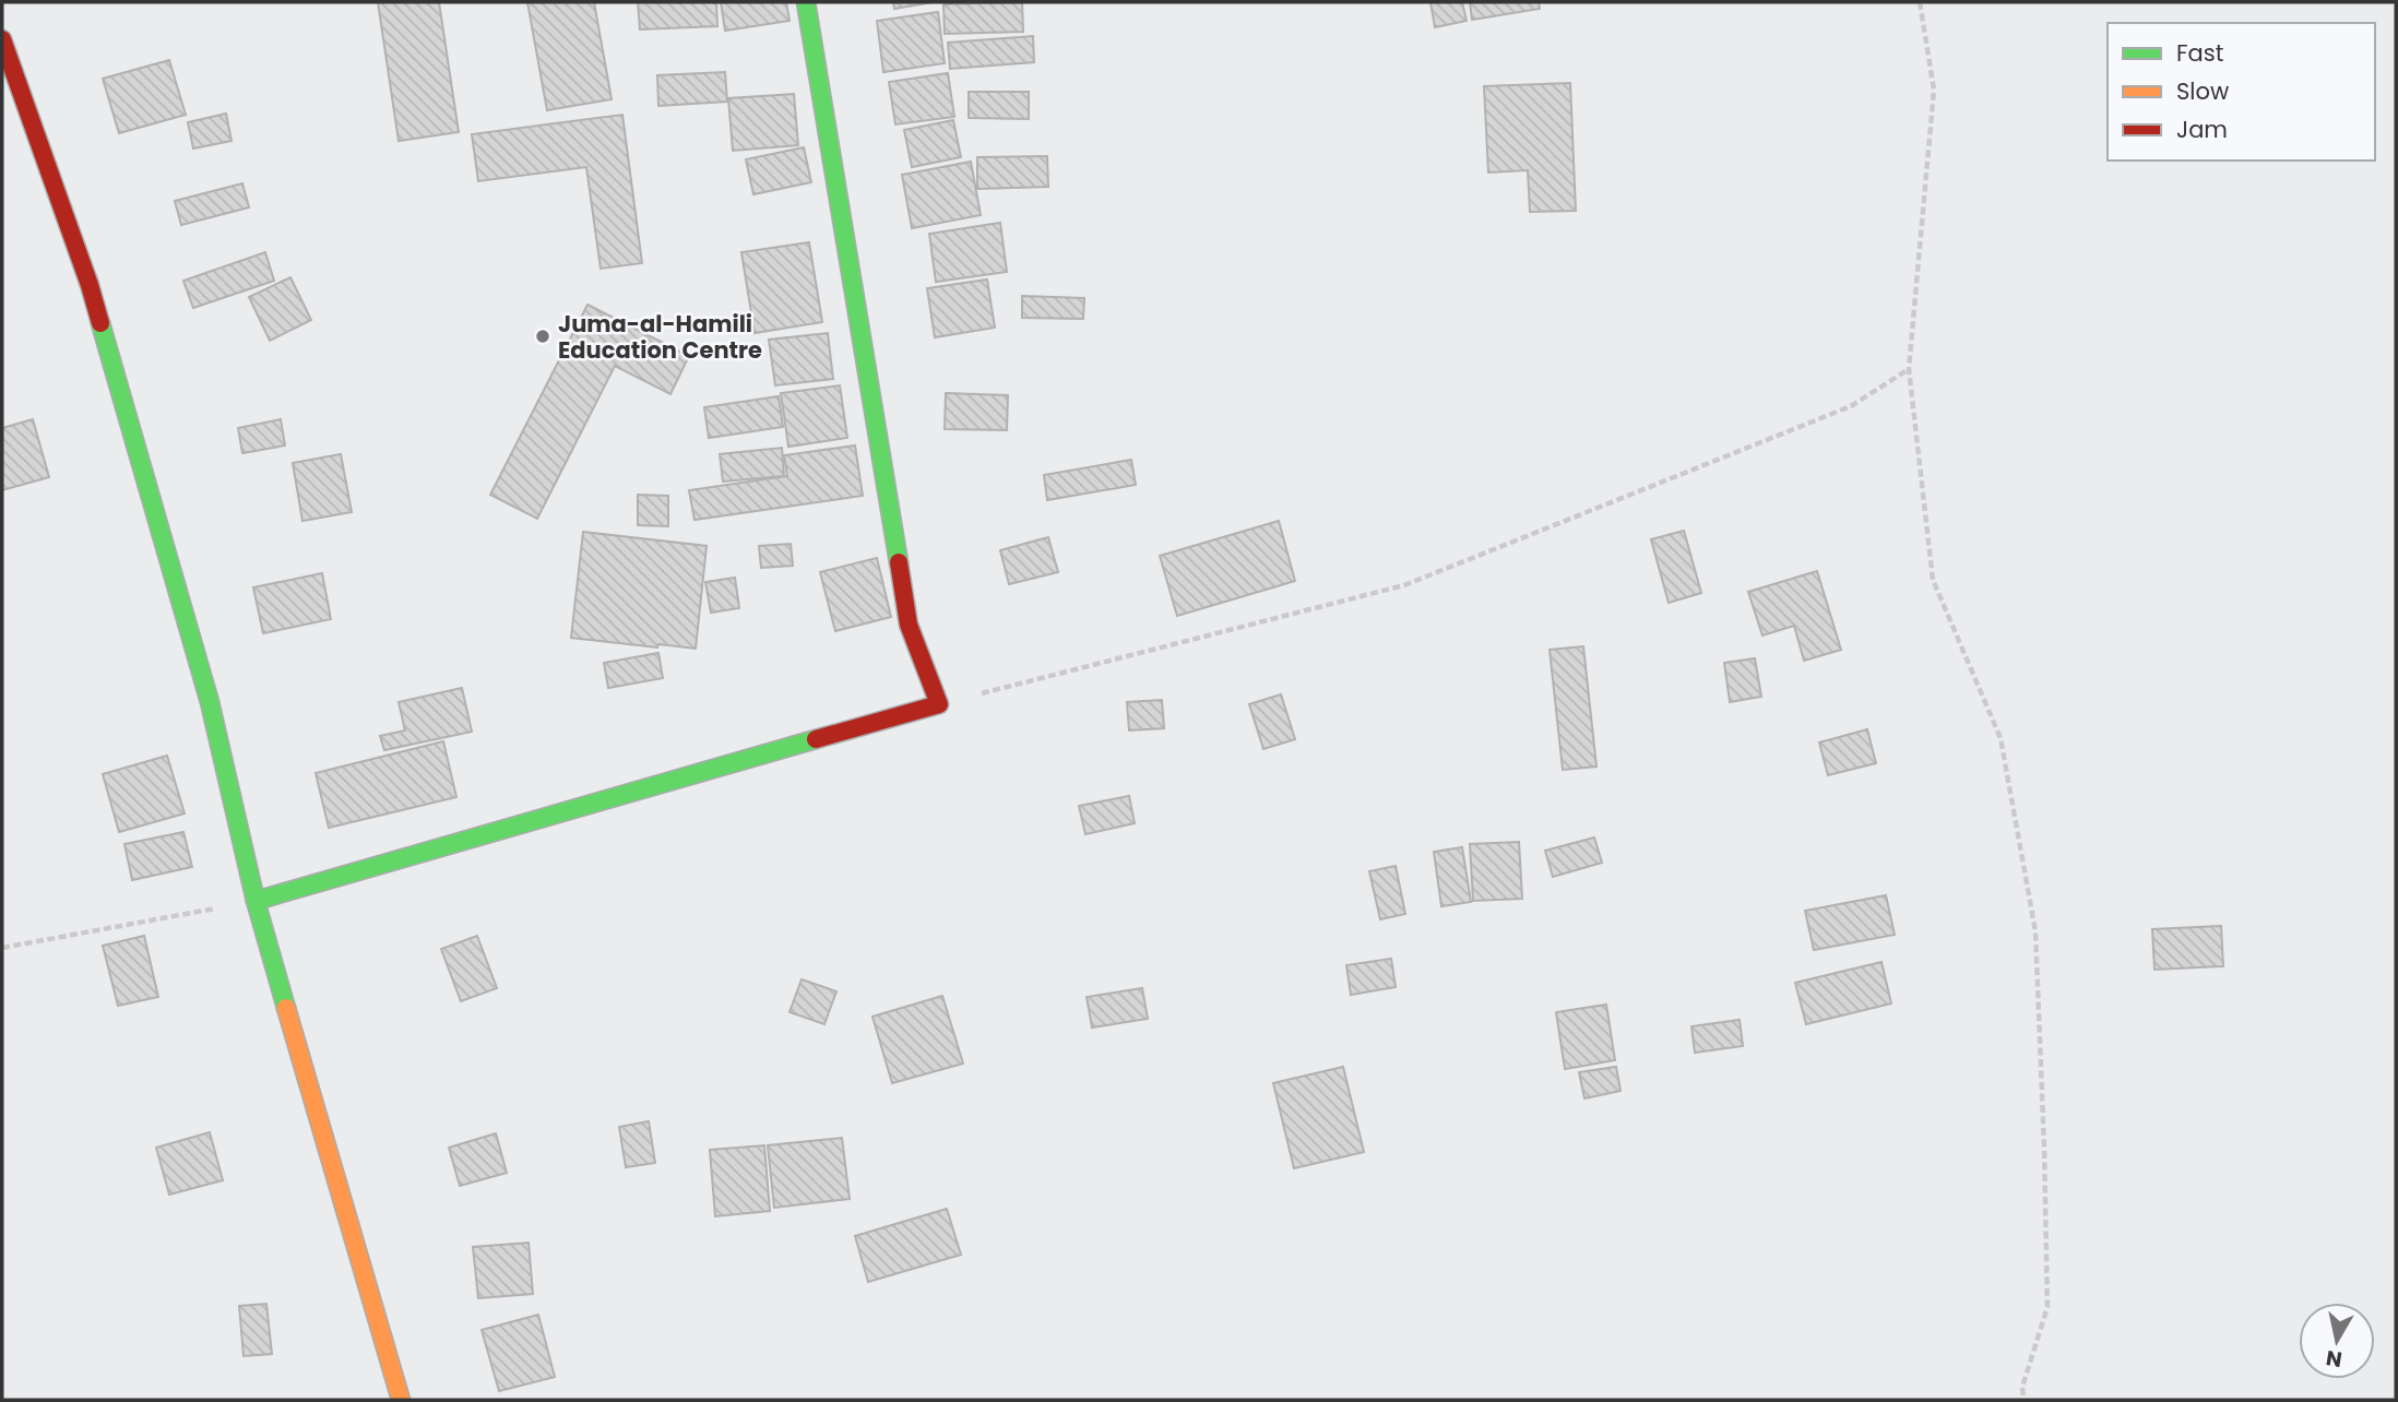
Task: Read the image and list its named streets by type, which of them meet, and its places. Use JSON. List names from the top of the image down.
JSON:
{
  "places": ["Juma-al-Hamili Education Centre"],
  "legend": ["Fast", "Slow", "Jam"],
  "north": "bottom"
}
